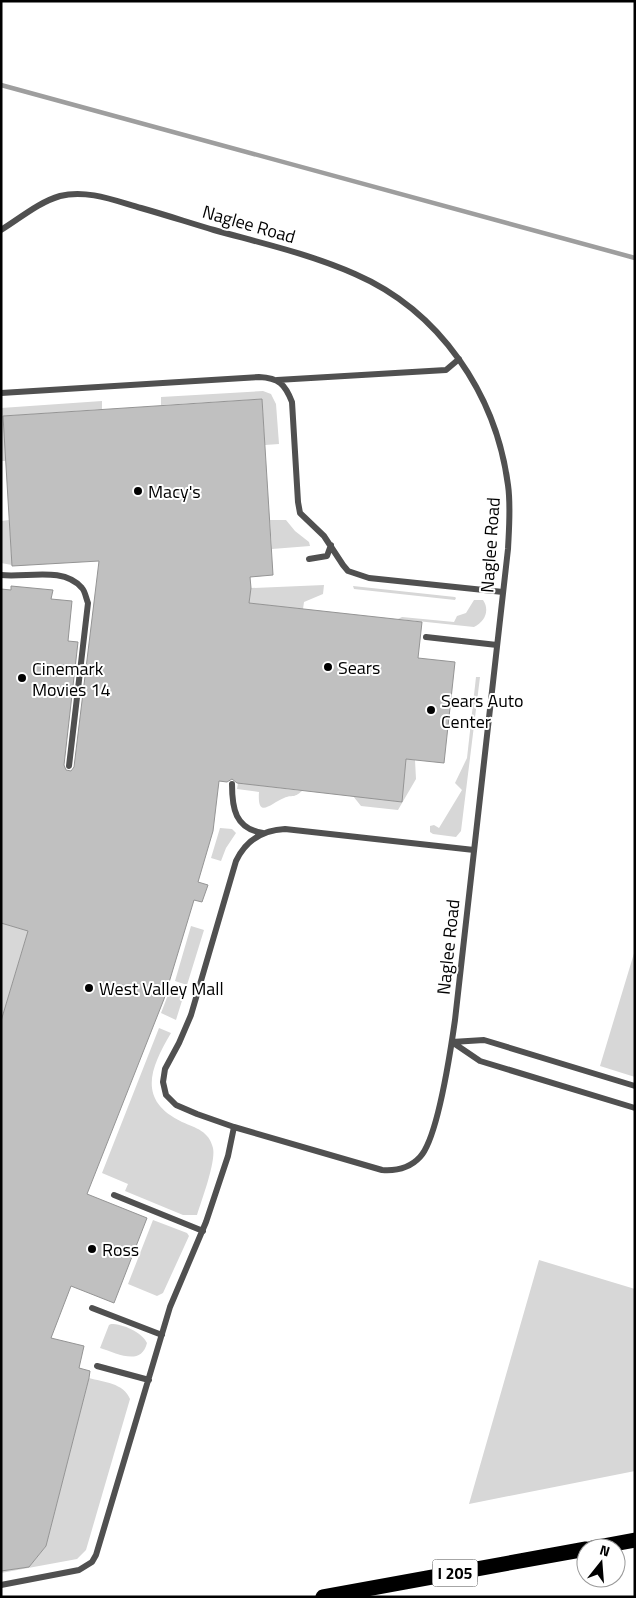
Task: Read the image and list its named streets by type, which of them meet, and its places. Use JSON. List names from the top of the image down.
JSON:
{
  "streets": {
    "highway": ["I 205"],
    "lane": ["Naglee Road"]
  },
  "places": [
    "Macy's",
    "Sears",
    "Cinemark Movies 14",
    "Sears Auto Center",
    "West Valley Mall",
    "Ross"
  ],
  "north": "top"
}
